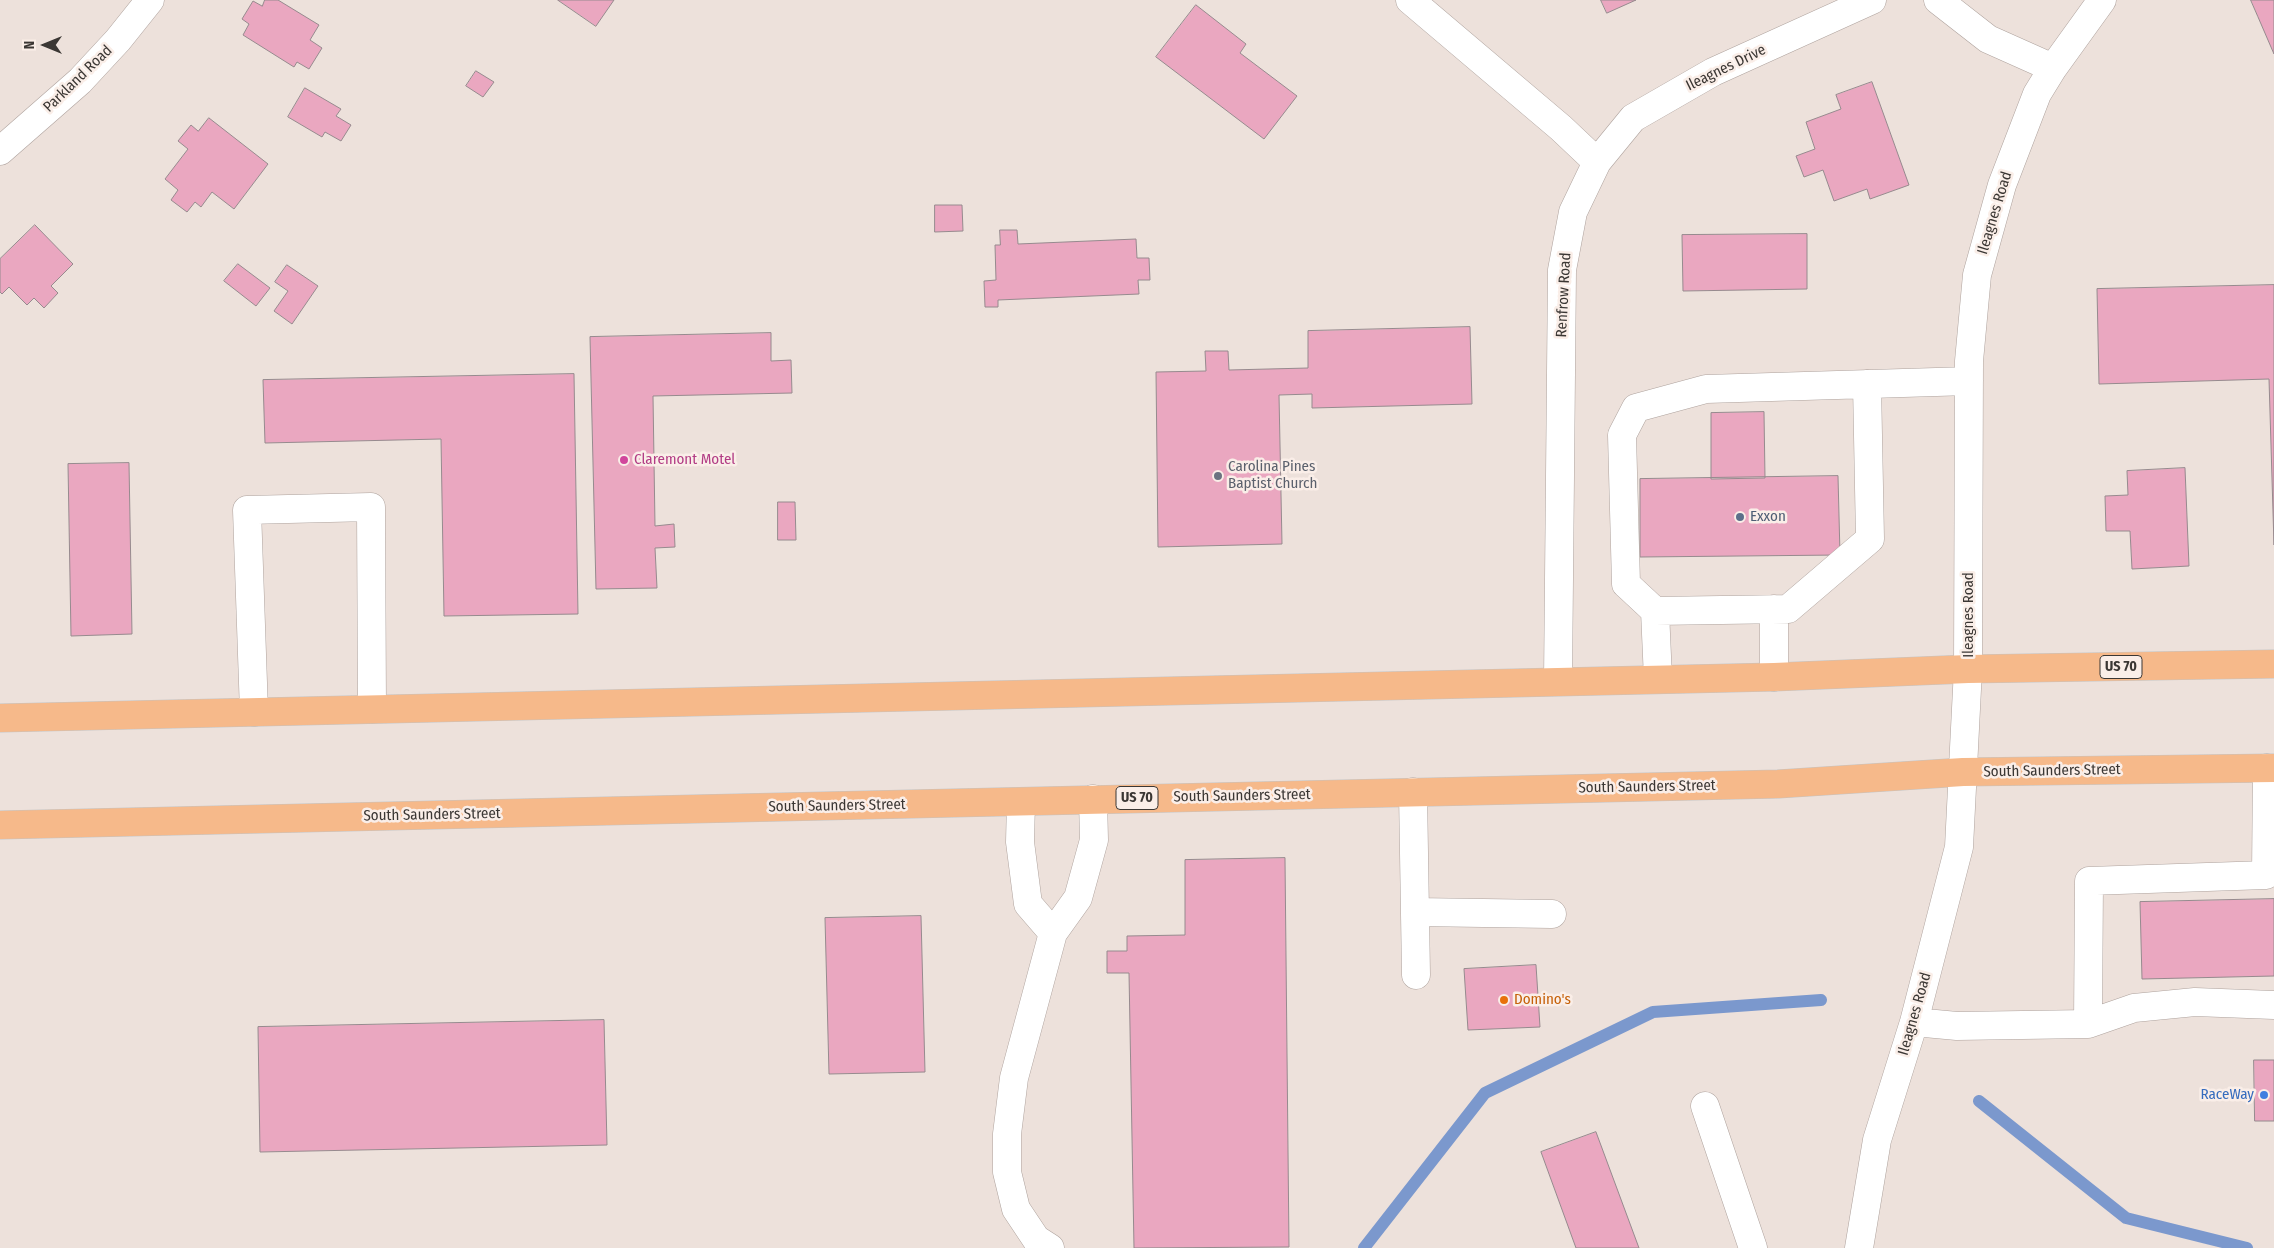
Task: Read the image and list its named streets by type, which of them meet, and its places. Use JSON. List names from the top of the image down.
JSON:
{
  "streets": {
    "highway": ["US 70", "South Saunders Street"],
    "street": [
      "Ileagnes Drive",
      "Parkland Road",
      "Ileagnes Road",
      "Renfrow Road"
    ]
  },
  "crossings": [
    ["Ileagnes Drive", "Renfrow Road"],
    ["Ileagnes Road", "US 70"],
    ["Ileagnes Road", "South Saunders Street"],
    ["Renfrow Road", "US 70"]
  ],
  "places": [
    "Claremont Motel",
    "Carolina Pines Baptist Church",
    "Exxon",
    "Domino's",
    "RaceWay"
  ],
  "north": "left"
}
